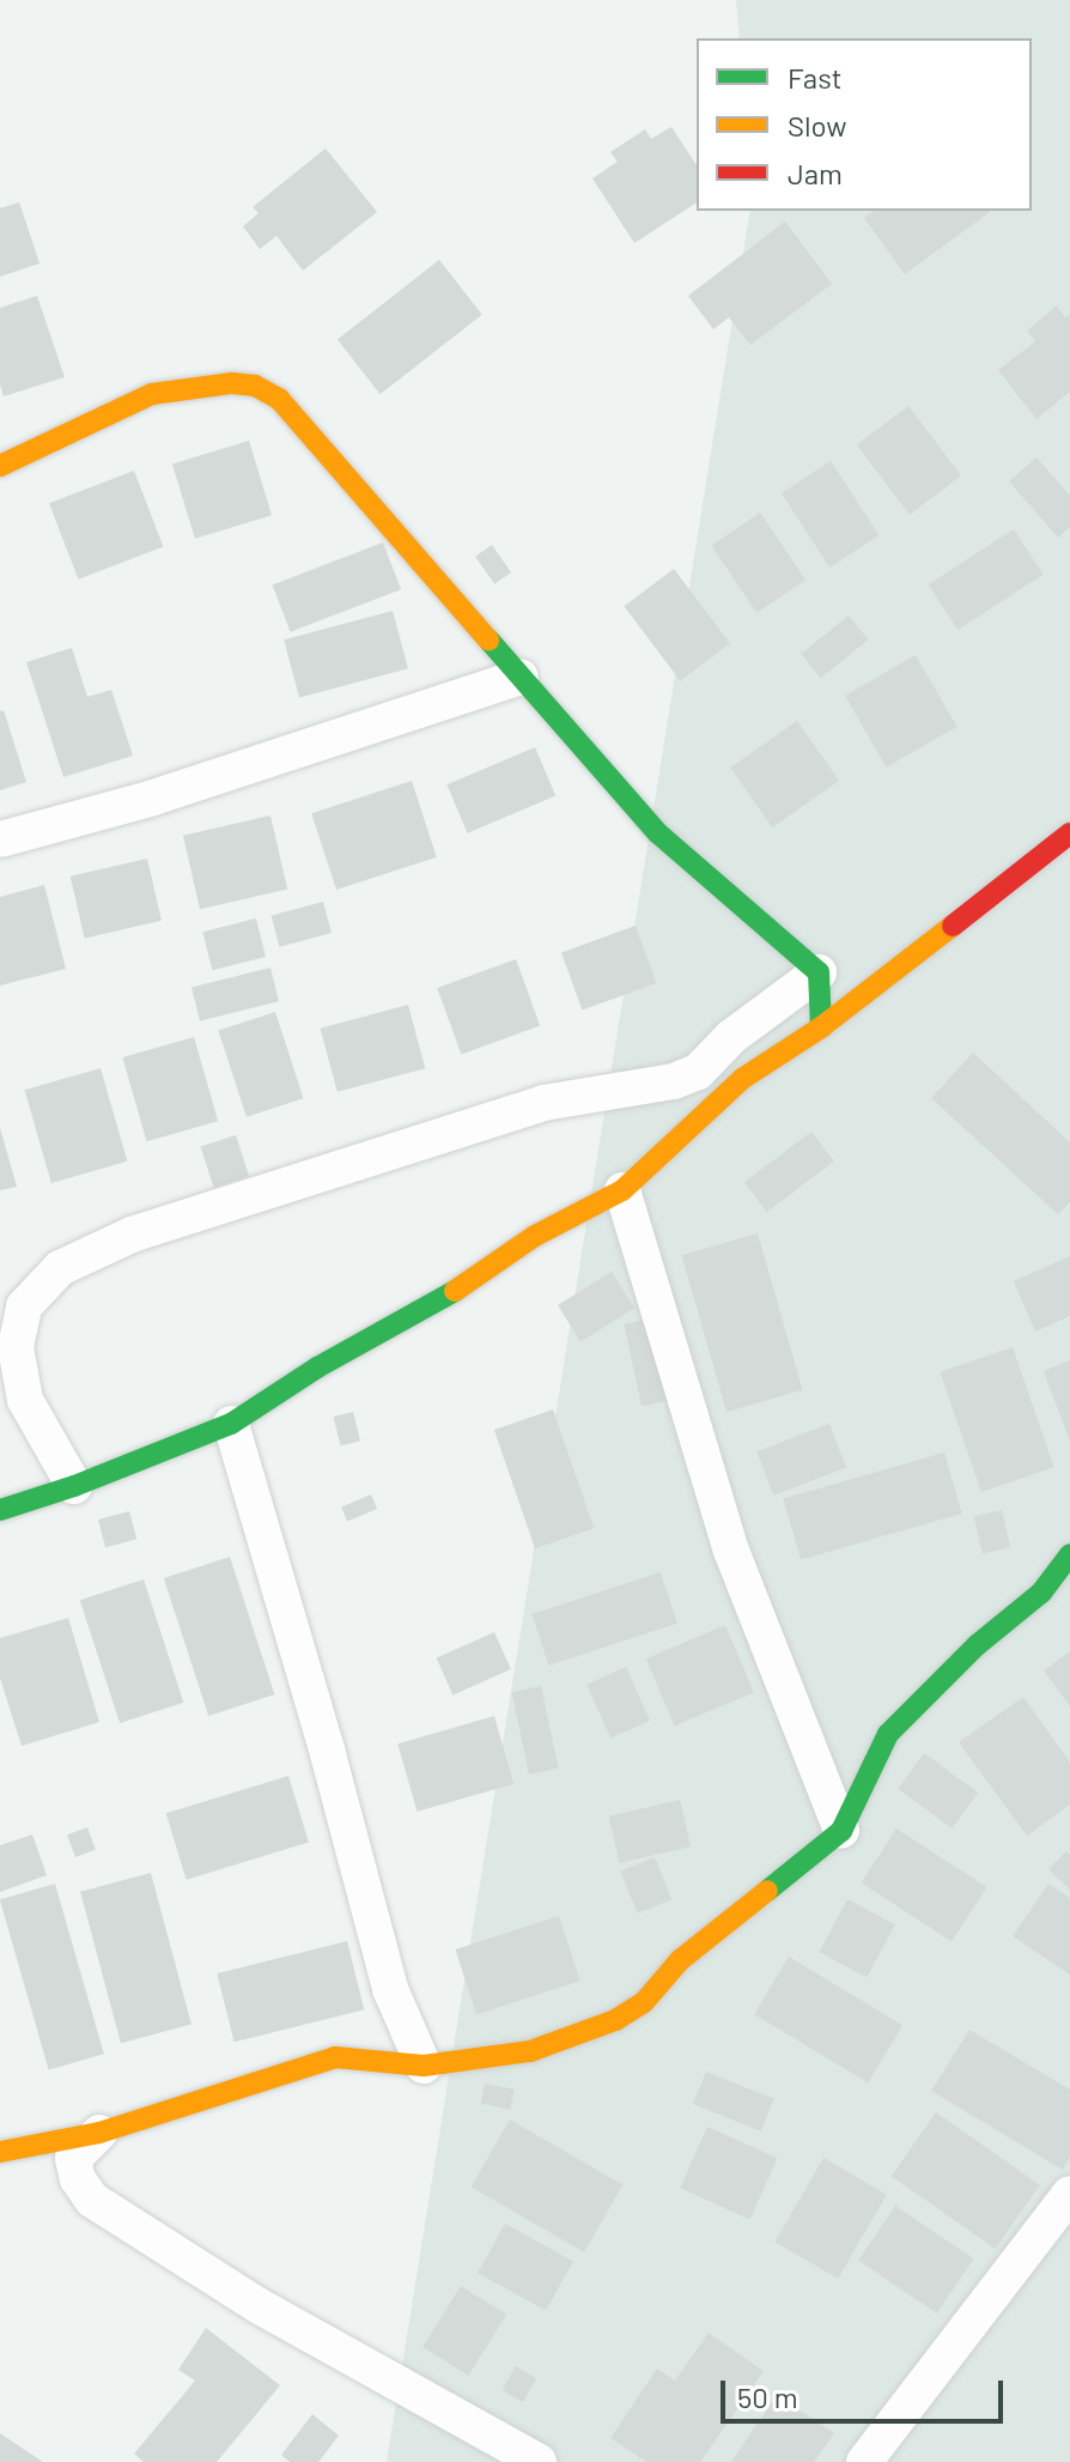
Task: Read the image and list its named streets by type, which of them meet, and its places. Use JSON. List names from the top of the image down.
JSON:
{
  "legend": ["Fast", "Slow", "Jam"],
  "scale_bar": "50 m"
}
